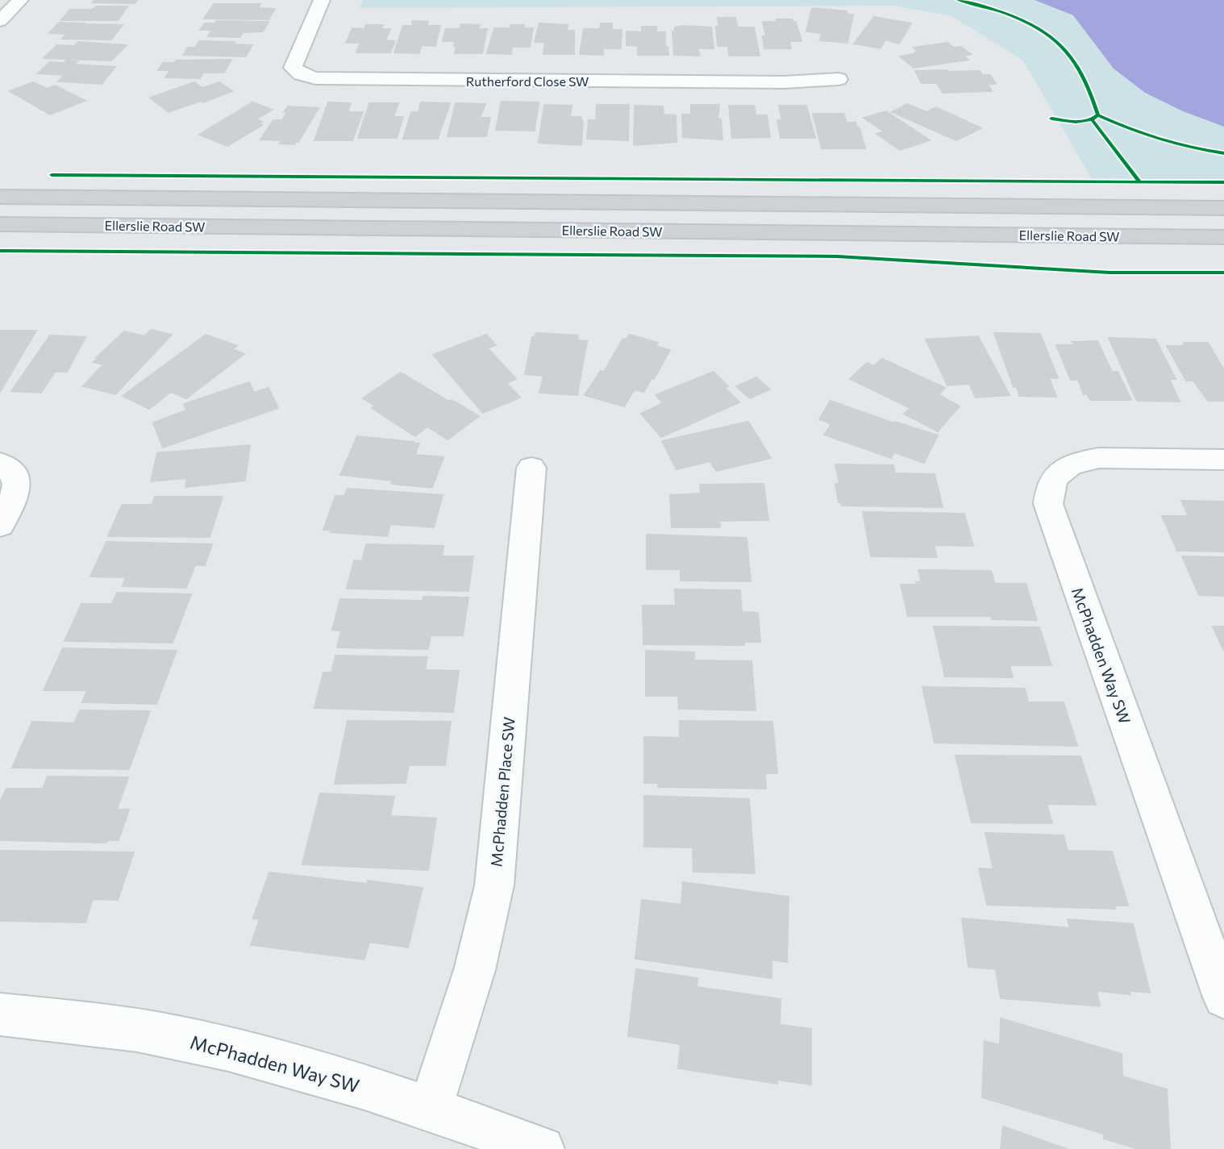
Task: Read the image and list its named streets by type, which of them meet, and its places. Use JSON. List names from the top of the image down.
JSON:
{
  "streets": {
    "main road": ["Ellerslie Road SW"],
    "street": ["Rutherford Close SW", "McPhadden Way SW", "McPhadden Place SW"]
  },
  "crossings": [
    ["McPhadden Way SW", "McPhadden Place SW"]
  ]
}
